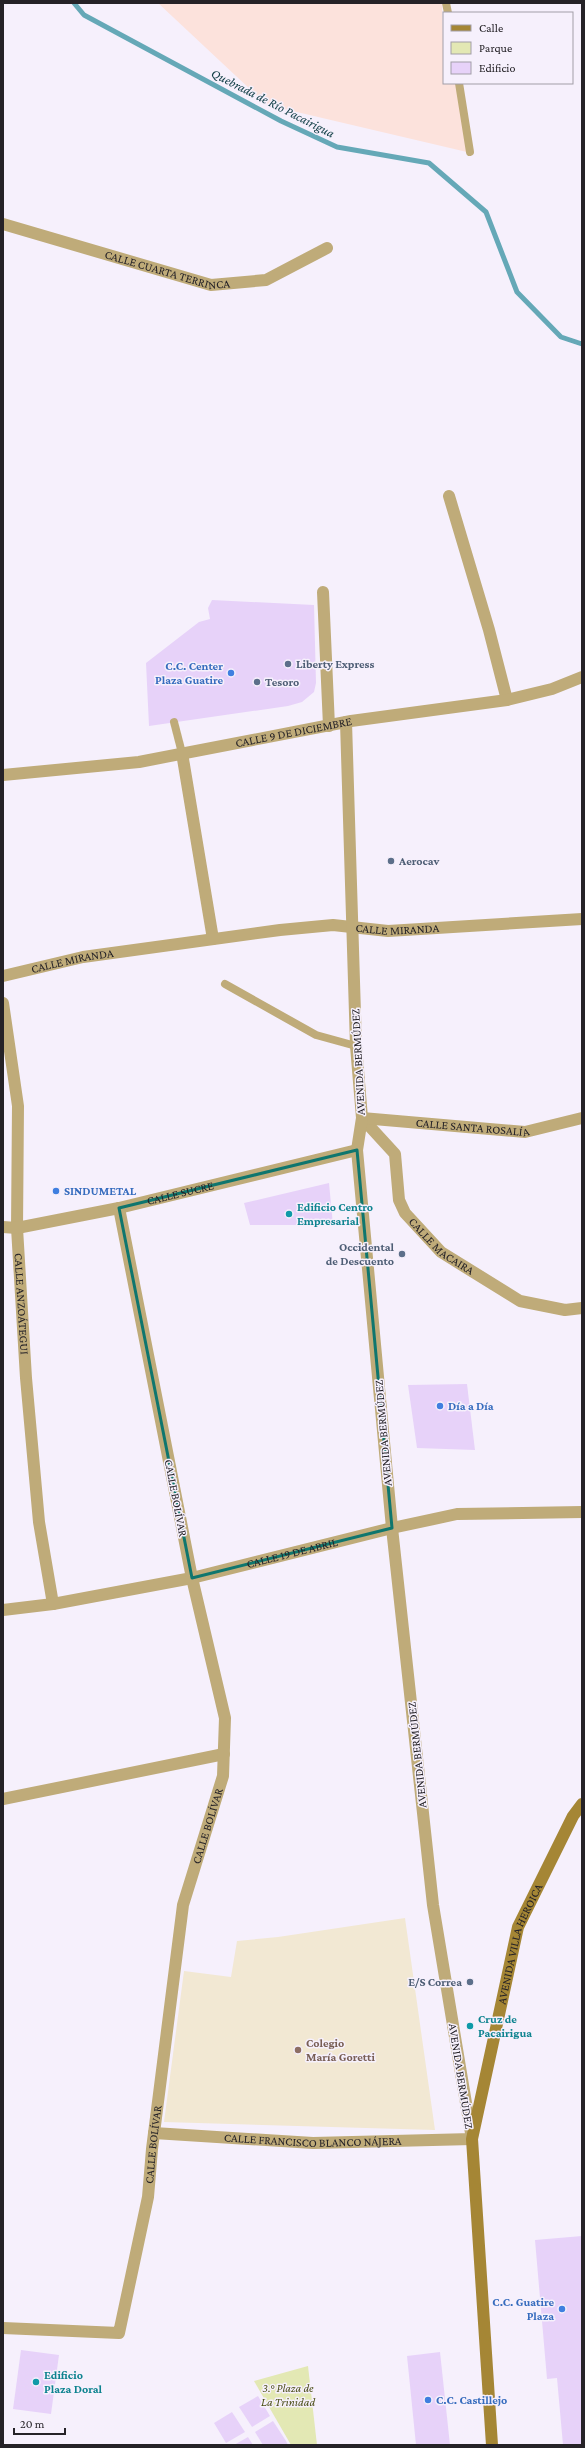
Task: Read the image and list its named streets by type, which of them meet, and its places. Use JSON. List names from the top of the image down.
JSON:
{
  "streets": {
    "main road": ["AVENIDA VILLA HEROICA"],
    "street": [
      "CALLE CUARTA TERRINCA",
      "CALLE 9 DE DICIEMBRE",
      "CALLE MIRANDA",
      "AVENIDA BERMÚDEZ",
      "CALLE SANTA ROSALÍA",
      "CALLE SUCRE",
      "CALLE MACAIRA",
      "CALLE ANZOÁTEGUI",
      "CALLE BOLÍVAR",
      "CALLE 19 DE ABRIL",
      "CALLE FRANCISCO BLANCO NÁJERA"
    ]
  },
  "crossings": [
    ["CALLE 9 DE DICIEMBRE", "AVENIDA BERMÚDEZ"],
    ["CALLE MIRANDA", "AVENIDA BERMÚDEZ"],
    ["AVENIDA BERMÚDEZ", "CALLE SANTA ROSALÍA"],
    ["AVENIDA BERMÚDEZ", "CALLE SUCRE"],
    ["AVENIDA BERMÚDEZ", "CALLE MACAIRA"],
    ["AVENIDA BERMÚDEZ", "CALLE 19 DE ABRIL"],
    ["AVENIDA BERMÚDEZ", "AVENIDA VILLA HEROICA"],
    ["AVENIDA BERMÚDEZ", "CALLE FRANCISCO BLANCO NÁJERA"],
    ["CALLE SANTA ROSALÍA", "CALLE MACAIRA"],
    ["CALLE SUCRE", "CALLE ANZOÁTEGUI"],
    ["CALLE SUCRE", "CALLE BOLÍVAR"],
    ["CALLE ANZOÁTEGUI", "CALLE 19 DE ABRIL"],
    ["CALLE BOLÍVAR", "CALLE 19 DE ABRIL"],
    ["CALLE BOLÍVAR", "CALLE FRANCISCO BLANCO NÁJERA"],
    ["AVENIDA VILLA HEROICA", "CALLE FRANCISCO BLANCO NÁJERA"]
  ],
  "water": ["Quebrada de Río Pacairigua"],
  "parks": ["3.° Plaza de La Trinidad"],
  "places": [
    "Liberty Express",
    "C.C. Center Plaza Guatire",
    "Tesoro",
    "Aerocav",
    "SINDUMETAL",
    "Edificio Centro Empresarial",
    "Occidental de Descuento",
    "Día a Día",
    "E/S Correa",
    "Cruz de Pacairigua",
    "Colegio María Goretti",
    "C.C. Guatire Plaza",
    "Edificio Plaza Doral",
    "C.C. Castillejo"
  ],
  "legend": ["Calle", "Parque", "Edificio"],
  "scale_bar": "20 m"
}
